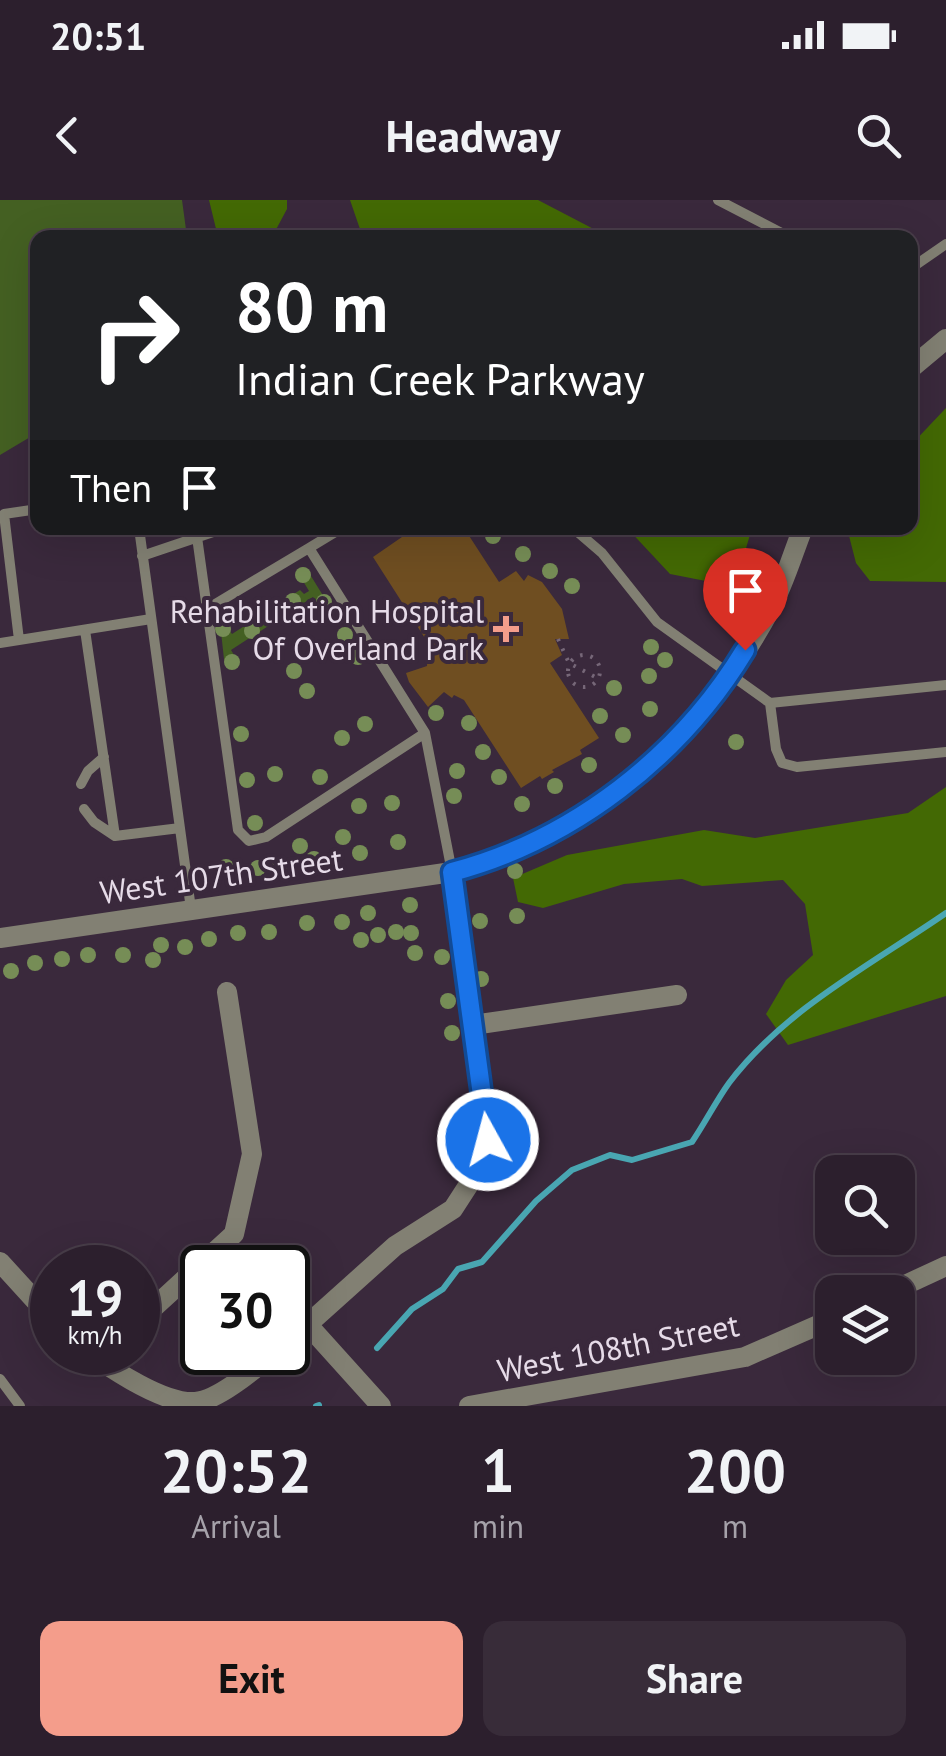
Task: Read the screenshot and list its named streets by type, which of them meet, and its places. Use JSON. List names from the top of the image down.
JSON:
{
  "streets": {
    "street": ["West 107th Street", "West 108th Street"]
  },
  "places": {
    "health": ["Rehabilitation Hospital Of Overland Park"]
  },
  "page": {
    "status": "20:51",
    "header": "Headway",
    "turn": ["80 m", "Indian Creek Parkway"],
    "then": "Then",
    "speed": "19 km/h",
    "limit": "30",
    "eta": [
      "20:52",
      "Arrival",
      "1",
      "min",
      "200",
      "m"
    ],
    "buttons": ["Exit", "Share"]
  }
}
